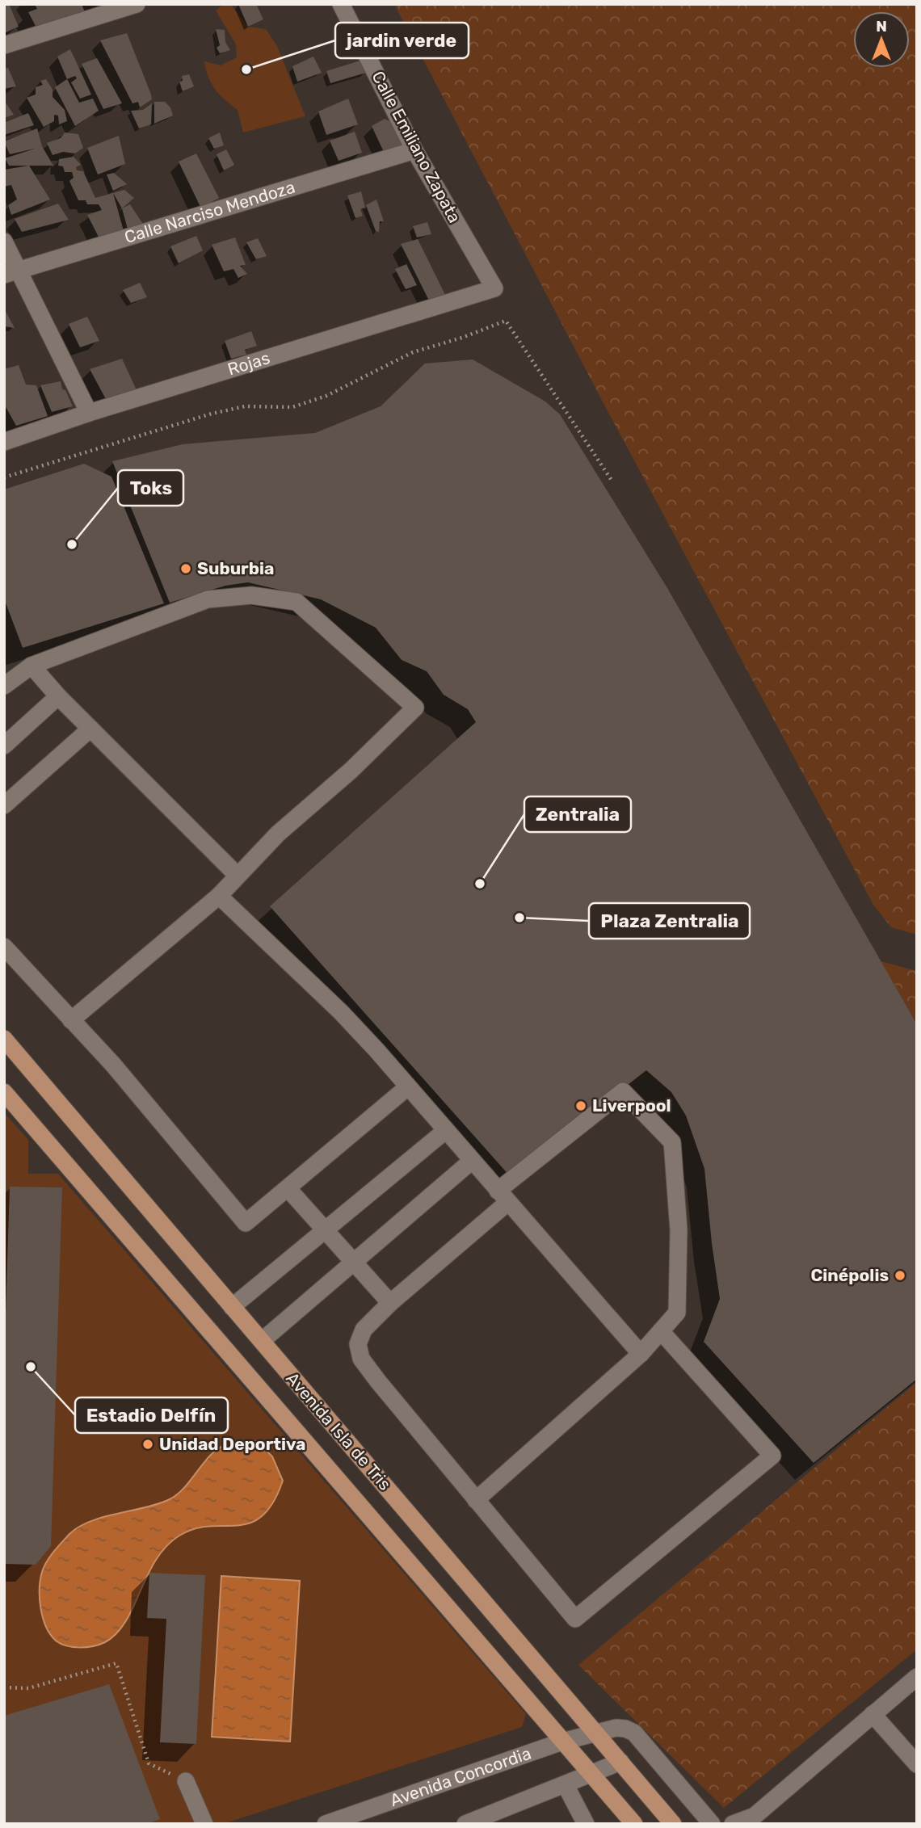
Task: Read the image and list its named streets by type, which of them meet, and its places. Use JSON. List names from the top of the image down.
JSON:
{
  "streets": {
    "main road": ["Avenida Isla de Tris"],
    "street": [
      "Calle Emiliano Zapata",
      "Calle Narciso Mendoza",
      "Rojas",
      "Avenida Concordia"
    ]
  },
  "crossings": [
    ["Calle Emiliano Zapata", "Calle Narciso Mendoza"],
    ["Calle Emiliano Zapata", "Rojas"],
    ["Avenida Isla de Tris", "Avenida Concordia"]
  ],
  "places": [
    "jardin verde",
    "Toks",
    "Suburbia",
    "Zentralia",
    "Plaza Zentralia",
    "Liverpool",
    "Cinépolis",
    "Estadio Delfín",
    "Unidad Deportiva"
  ],
  "north": "top"
}
